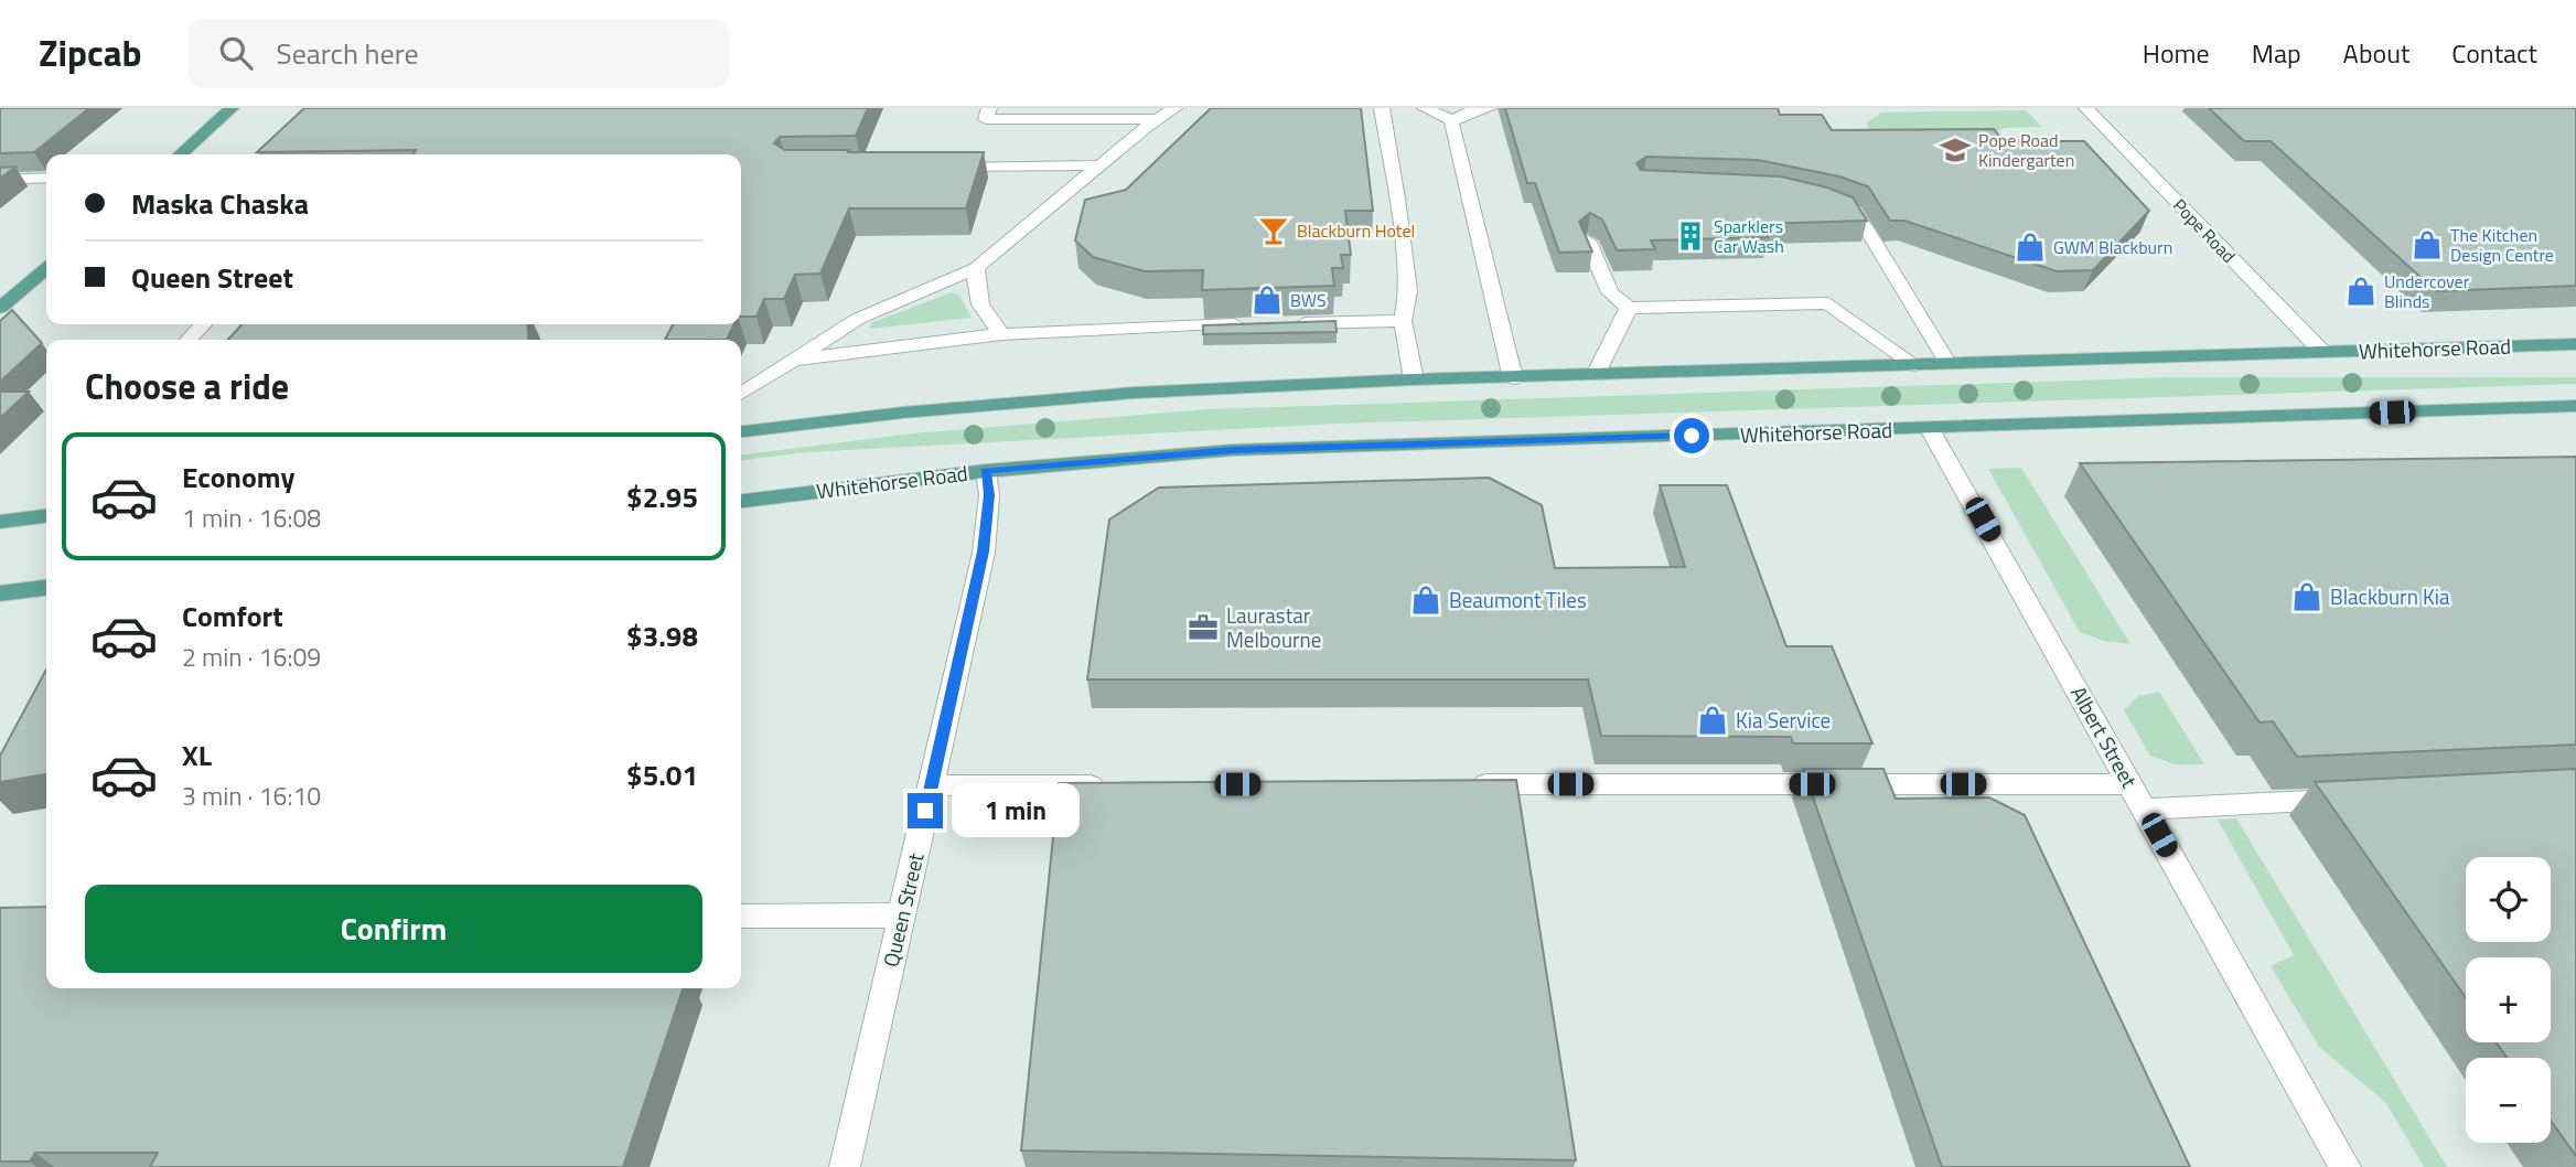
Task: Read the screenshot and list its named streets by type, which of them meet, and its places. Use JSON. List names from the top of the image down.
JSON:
{
  "streets": {
    "main road": ["Whitehorse Road"],
    "street": ["Pope Road", "Albert Street", "Queen Street"]
  },
  "crossings": [
    ["Pope Road", "Whitehorse Road"],
    ["Whitehorse Road", "Albert Street"],
    ["Whitehorse Road", "Queen Street"]
  ],
  "places": {
    "school or university": ["Pope Road Kindergarten"],
    "bar": ["Blackburn Hotel"],
    "building": ["Sparklers Car Wash"],
    "shop": [
      "The Kitchen Design Centre",
      "GWM Blackburn",
      "Undercover Blinds",
      "BWS",
      "Blackburn Kia",
      "Beaumont Tiles",
      "Kia Service"
    ],
    "office": ["Laurastar Melbourne"]
  },
  "page": {
    "header": "Zipcab",
    "search": "Search here",
    "nav": [
      "Home",
      "Map",
      "About",
      "Contact"
    ],
    "banner": ["Maska Chaska", "Queen Street"],
    "heading": "Choose a ride",
    "list": [
      {
        "name": "Economy",
        "note": "1 min · 16:08",
        "value": "$2.95"
      },
      {
        "name": "Comfort",
        "note": "2 min · 16:09",
        "value": "$3.98"
      },
      {
        "name": "XL",
        "note": "3 min · 16:10",
        "value": "$5.01"
      }
    ],
    "bubble": "1 min",
    "map_buttons": ["+", "−"],
    "buttons": "Confirm"
  }
}
